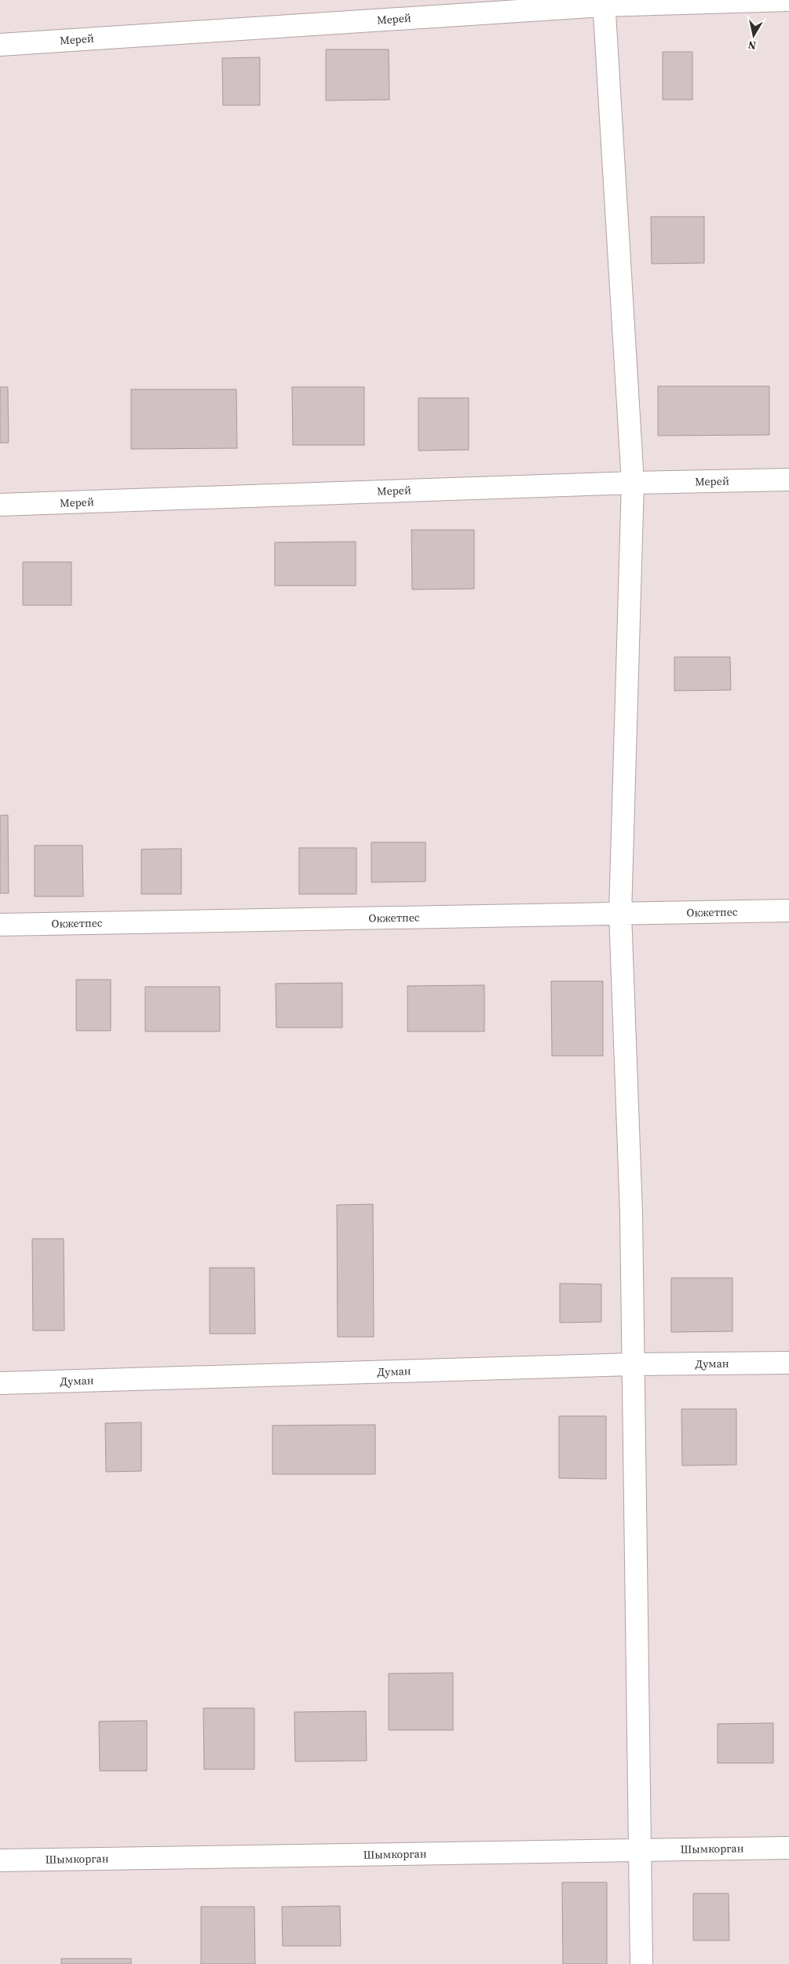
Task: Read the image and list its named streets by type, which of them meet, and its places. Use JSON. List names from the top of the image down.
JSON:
{
  "streets": {
    "street": [
      "Мерей",
      "Окжетпес",
      "Думан",
      "Шымкорган"
    ]
  },
  "north": "bottom"
}
